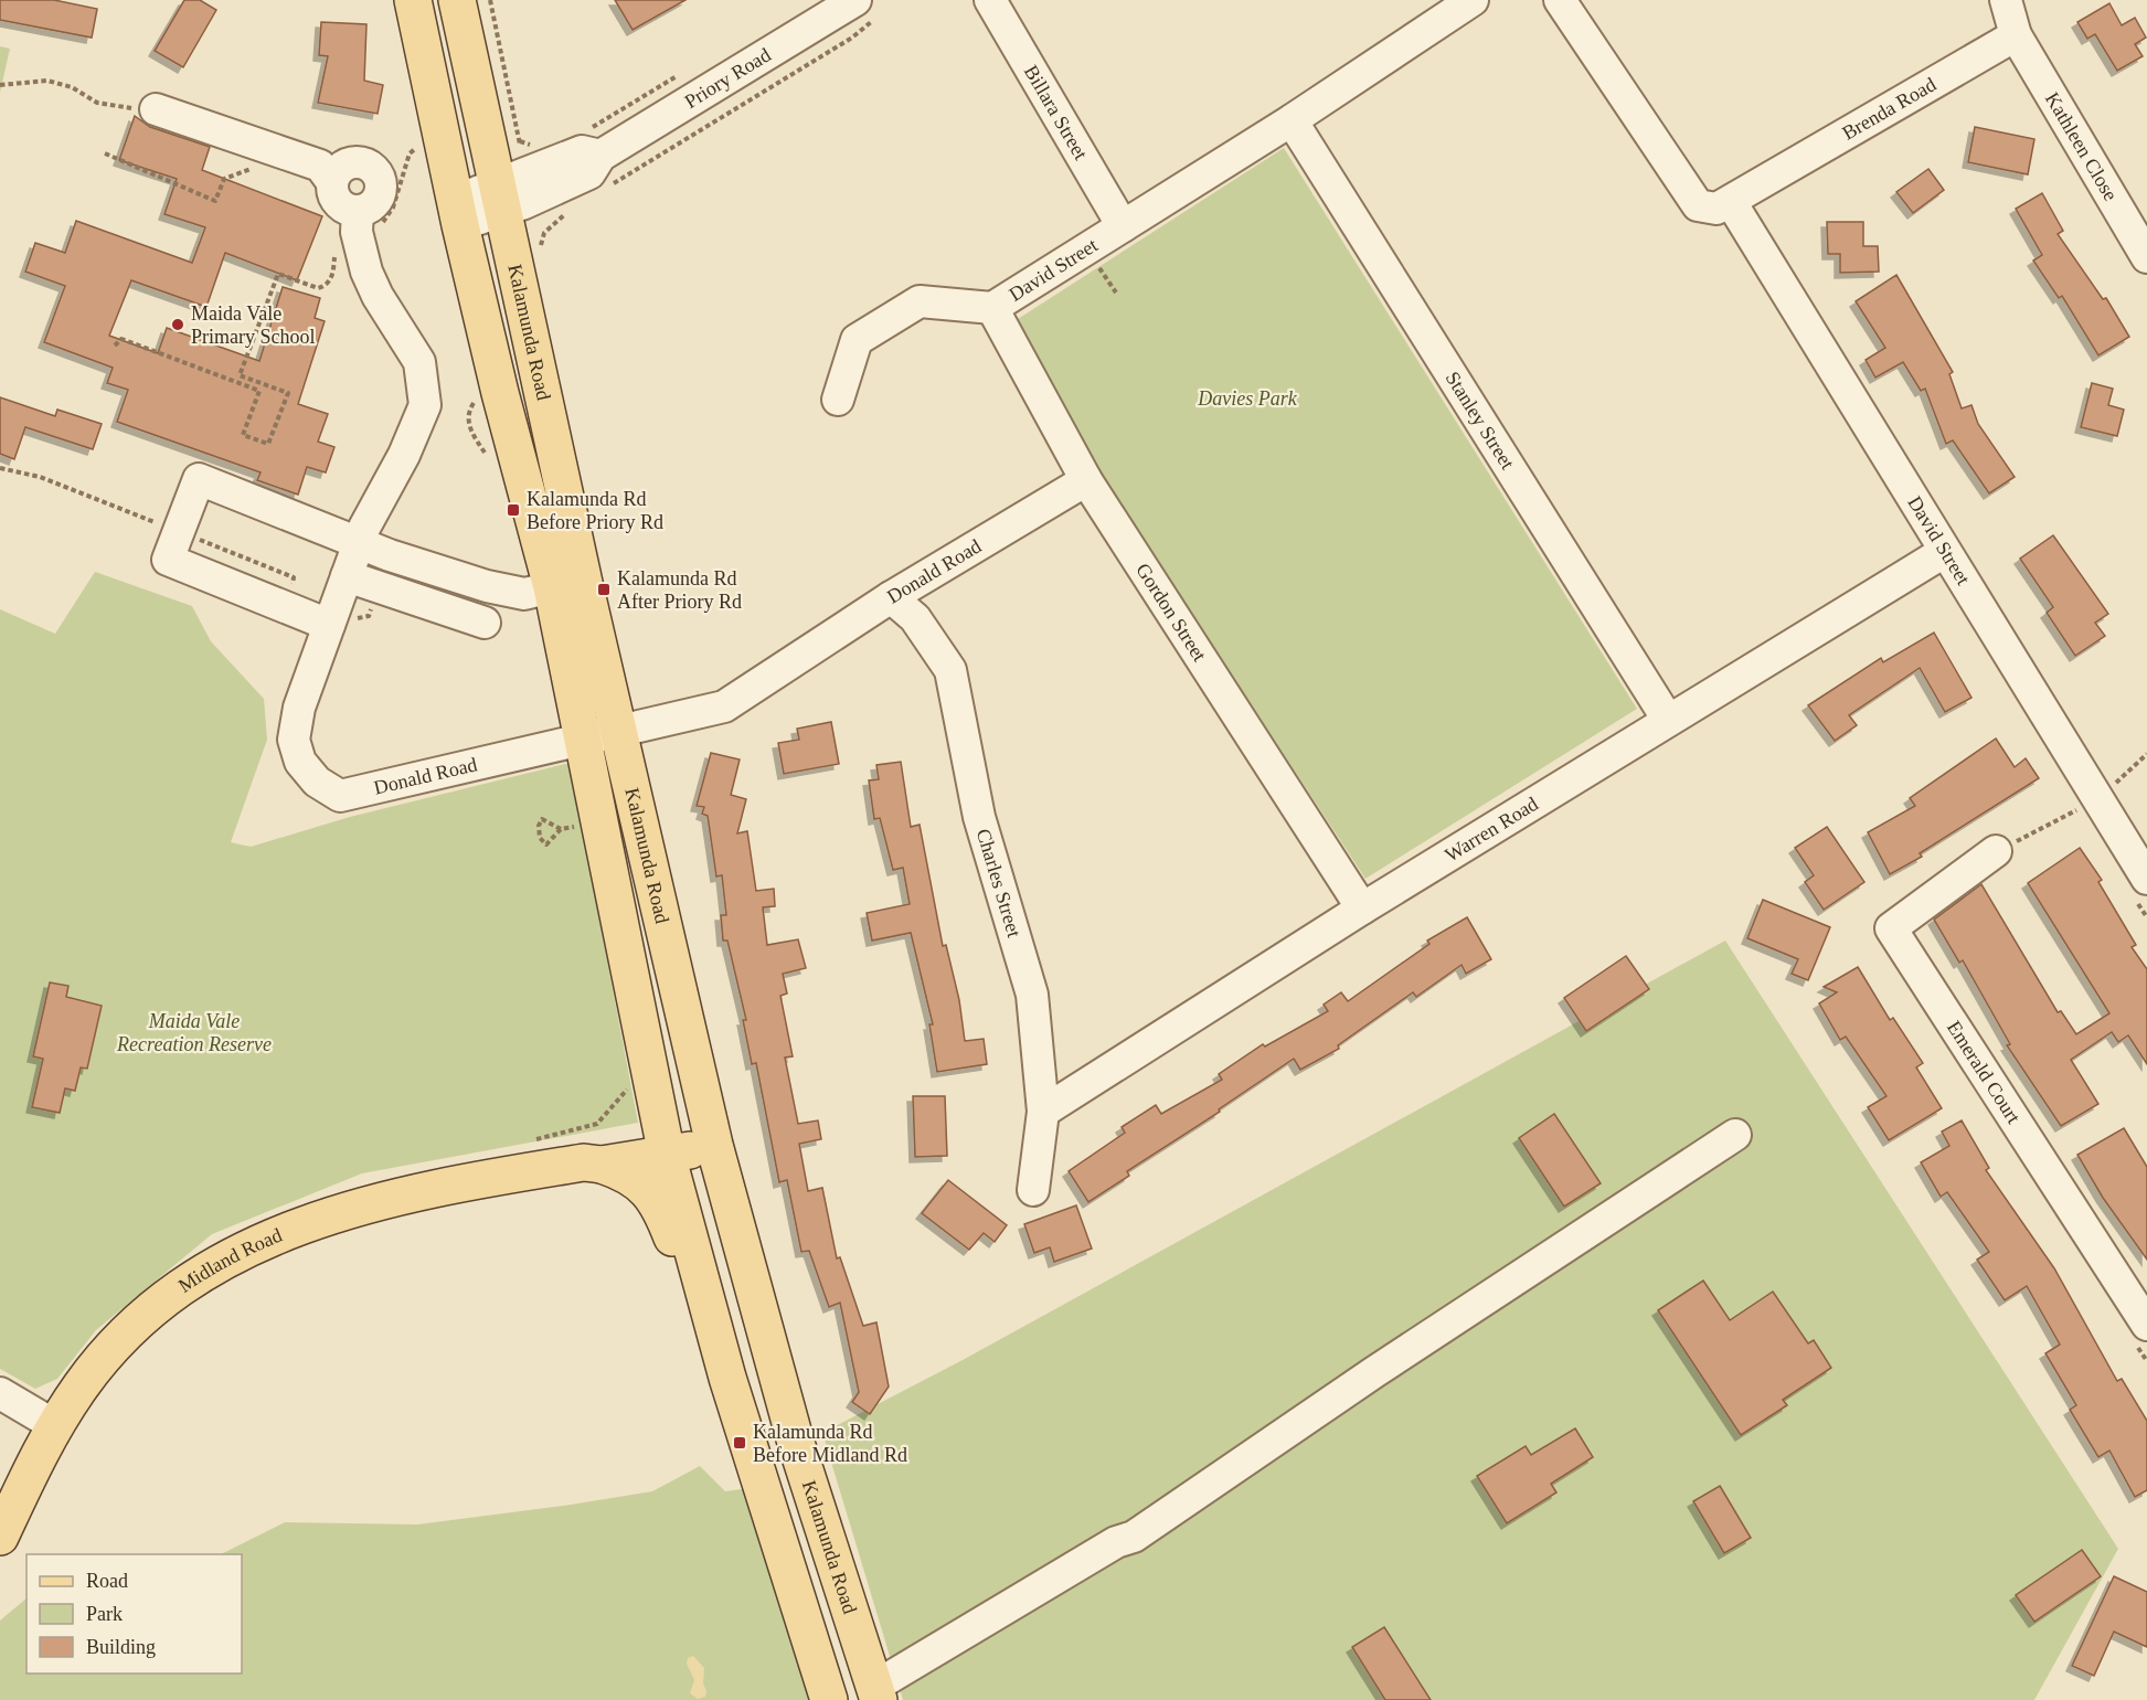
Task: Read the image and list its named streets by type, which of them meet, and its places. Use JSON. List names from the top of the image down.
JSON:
{
  "streets": {
    "main road": ["Kalamunda Road", "Midland Road"],
    "street": [
      "Priory Road",
      "Brenda Road",
      "Billara Street",
      "Kathleen Close",
      "David Street",
      "Stanley Street",
      "Donald Road",
      "Gordon Street",
      "Warren Road",
      "Charles Street",
      "Emerald Court"
    ]
  },
  "crossings": [
    ["Priory Road", "Kalamunda Road"],
    ["Brenda Road", "Kathleen Close"],
    ["Brenda Road", "David Street"],
    ["Billara Street", "David Street"],
    ["David Street", "Stanley Street"],
    ["David Street", "Gordon Street"],
    ["David Street", "Warren Road"],
    ["Kalamunda Road", "Donald Road"],
    ["Kalamunda Road", "Midland Road"],
    ["Stanley Street", "Warren Road"],
    ["Donald Road", "Gordon Street"],
    ["Donald Road", "Charles Street"],
    ["Gordon Street", "Warren Road"],
    ["Warren Road", "Charles Street"]
  ],
  "parks": ["Davies Park", "Maida Vale Recreation Reserve"],
  "places": {
    "other": ["Maida Vale Primary School"],
    "transit": ["Kalamunda Rd Before Priory Rd", "Kalamunda Rd After Priory Rd", "Kalamunda Rd Before Midland Rd"]
  },
  "legend": ["Road", "Park", "Building"]
}
